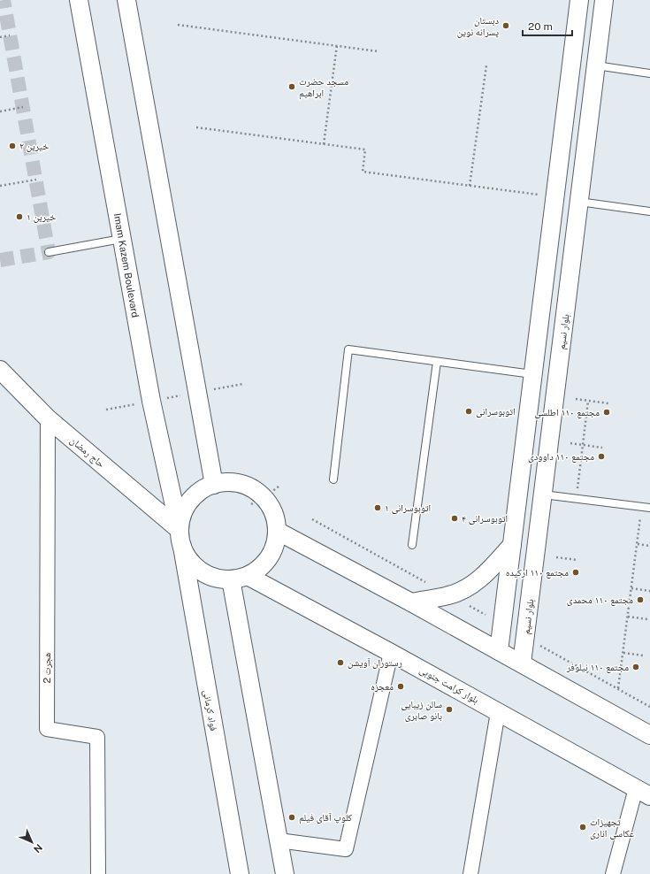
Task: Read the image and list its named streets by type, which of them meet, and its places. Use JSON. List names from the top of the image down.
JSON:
{
  "streets": {
    "street": [
      "Imam Kazem Boulevard",
      "بلوار نسیم",
      "حاج رمضان",
      "هجرت 2",
      "بلوار کرامت جنوبی",
      "فواد کرمانی"
    ]
  },
  "crossings": [
    ["Imam Kazem Boulevard", "حاج رمضان"],
    ["Imam Kazem Boulevard", "بلوار کرامت جنوبی"],
    ["Imam Kazem Boulevard", "فواد کرمانی"],
    ["حاج رمضان", "هجرت 2"],
    ["حاج رمضان", "بلوار کرامت جنوبی"],
    ["حاج رمضان", "فواد کرمانی"],
    ["بلوار کرامت جنوبی", "فواد کرمانی"]
  ],
  "places": [
    "دبستان پسرانه نوین",
    "مسجد حضرت ابراهیم",
    "خیرین ۲",
    "خیرین ۱",
    "اتوبوسرانی",
    "مجتمع ۱۱۰ اطلسی",
    "مجتمع ۱۱۰ داوودی",
    "اتوبوسرانی ۱",
    "اتوبوسرانی ۴",
    "مجتمع ۱۱۰ ارکیده",
    "مجتمع ۱۱۰ محمدی",
    "رستوران آویشن",
    "مجتمع ۱۱۰ نیلوفر",
    "معجزه",
    "سالن زیبایی بانو صابری",
    "کلوپ آقای فیلم",
    "تجهیزات عکاسی اناری"
  ],
  "scale_bar": "20 m",
  "north": "bottom right"
}
